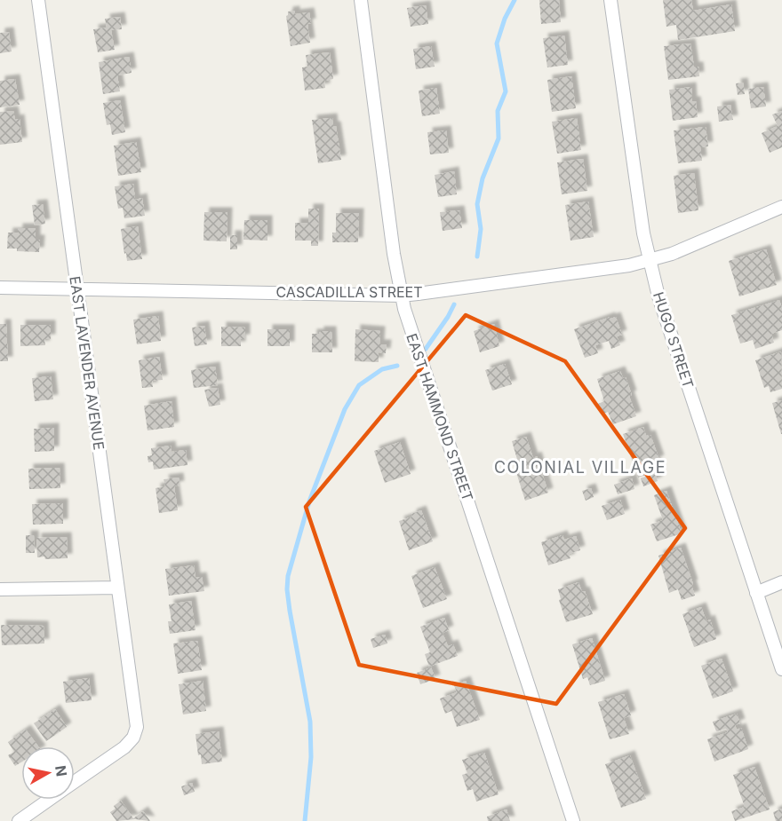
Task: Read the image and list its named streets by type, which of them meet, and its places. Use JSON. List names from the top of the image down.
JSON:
{
  "streets": {
    "street": [
      "CASCADILLA STREET",
      "HUGO STREET",
      "EAST LAVENDER AVENUE",
      "EAST HAMMOND STREET"
    ]
  },
  "crossings": [
    ["CASCADILLA STREET", "HUGO STREET"],
    ["CASCADILLA STREET", "EAST LAVENDER AVENUE"],
    ["CASCADILLA STREET", "EAST HAMMOND STREET"]
  ],
  "districts": ["COLONIAL VILLAGE"],
  "north": "right"
}
